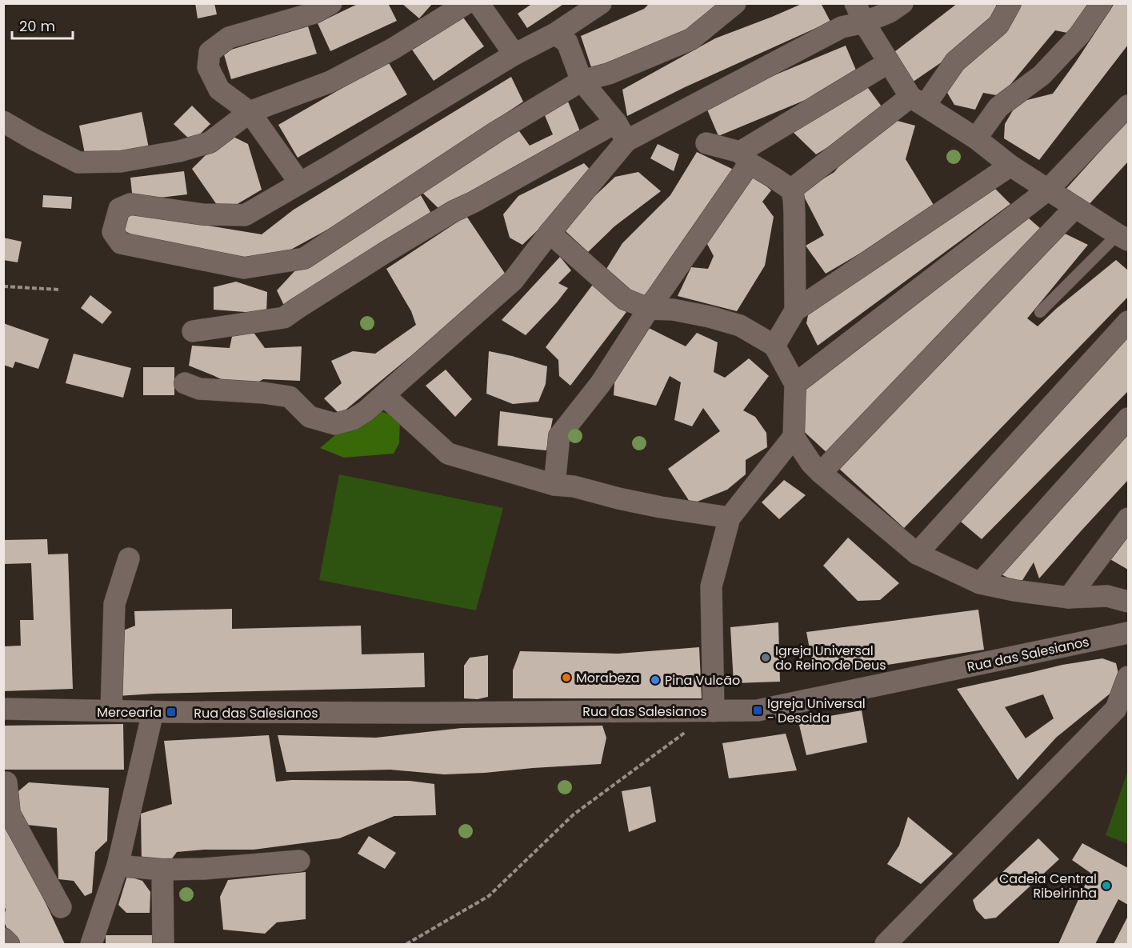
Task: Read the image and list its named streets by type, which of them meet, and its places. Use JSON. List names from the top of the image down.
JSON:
{
  "streets": {
    "street": ["Rua das Salesianos"]
  },
  "places": {
    "other": [
      "Igreja Universal do Reino de Deus",
      "Morabeza",
      "Pina Vulcão",
      "Cadeia Central Ribeirinha"
    ],
    "transit": ["Igreja Universal - Descida", "Mercearia"]
  },
  "scale_bar": "20 m"
}
